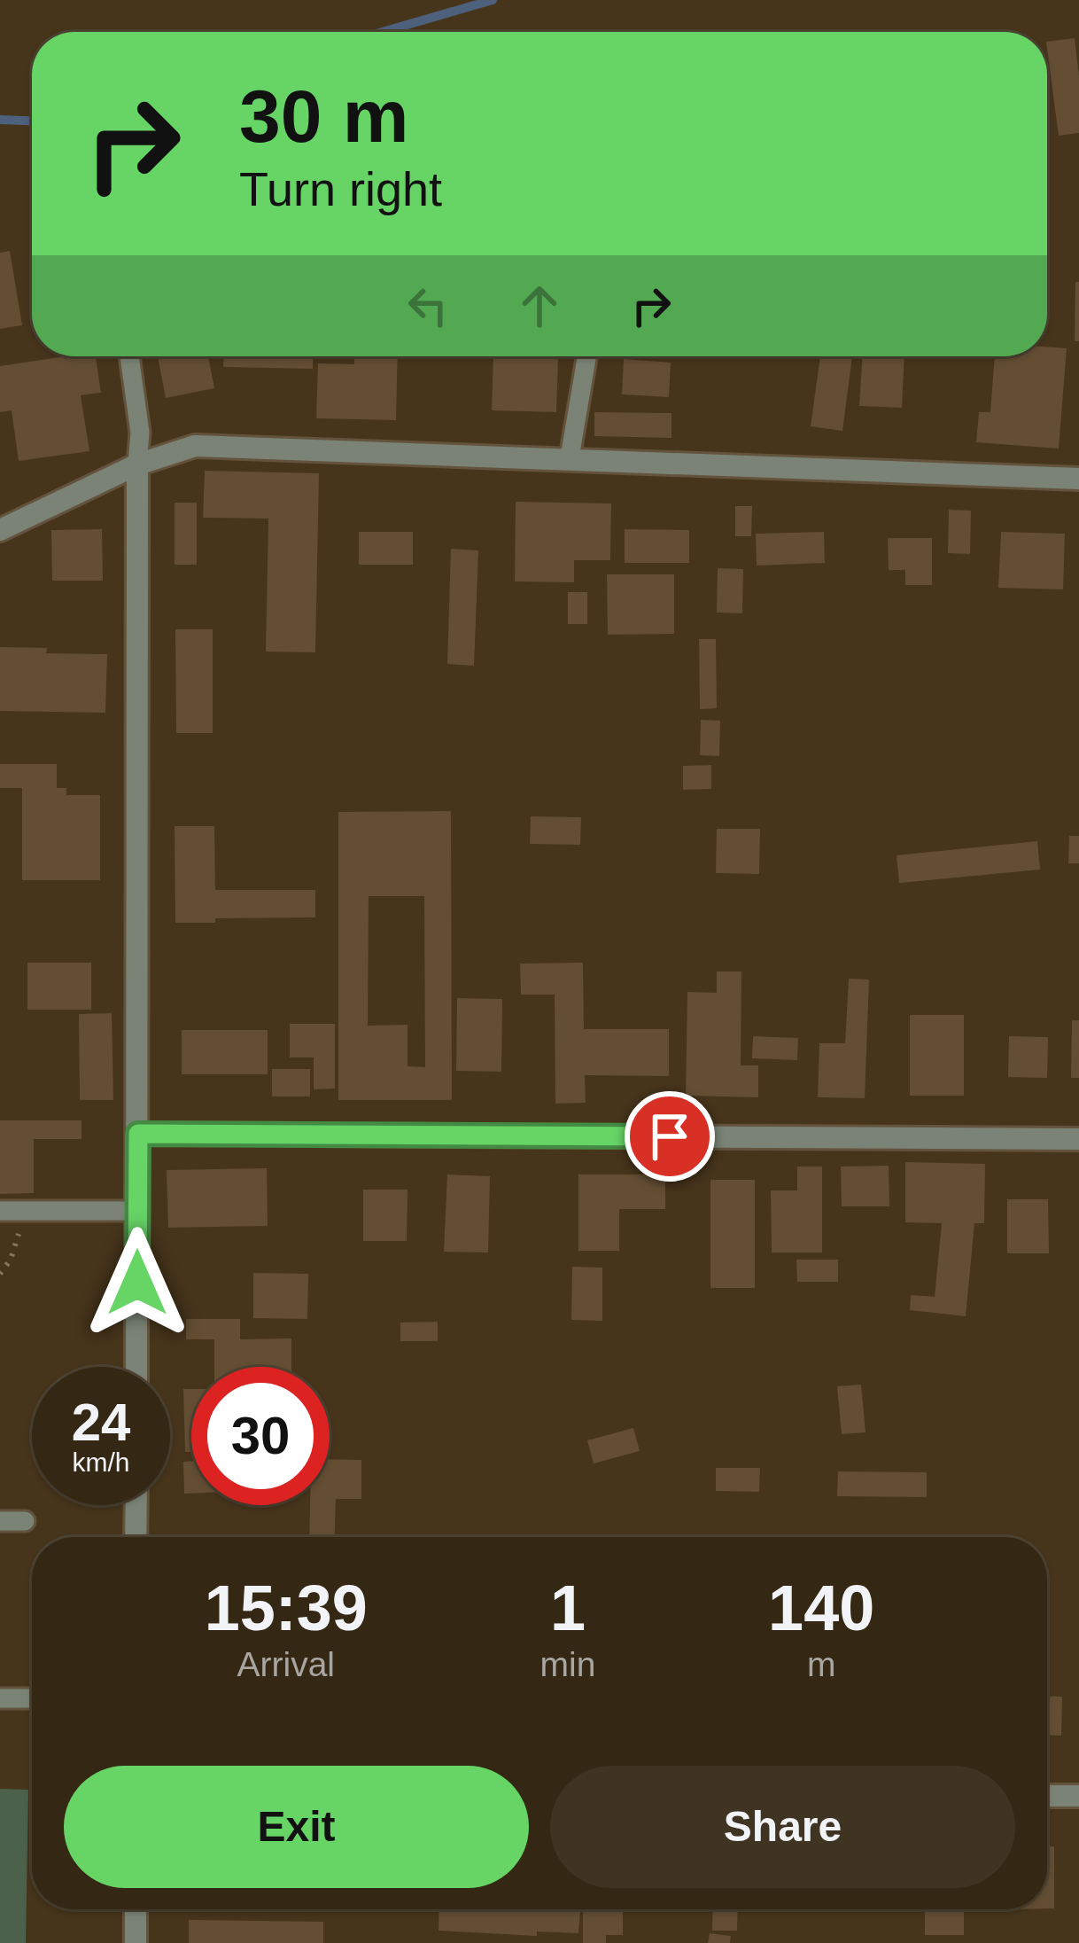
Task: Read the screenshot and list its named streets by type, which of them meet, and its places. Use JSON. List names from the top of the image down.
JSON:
{
  "page": {
    "turn": ["30 m", "Turn right"],
    "speed": "24 km/h",
    "limit": "30",
    "eta": [
      "15:39",
      "Arrival",
      "1",
      "min",
      "140",
      "m"
    ],
    "buttons": ["Exit", "Share"]
  }
}
